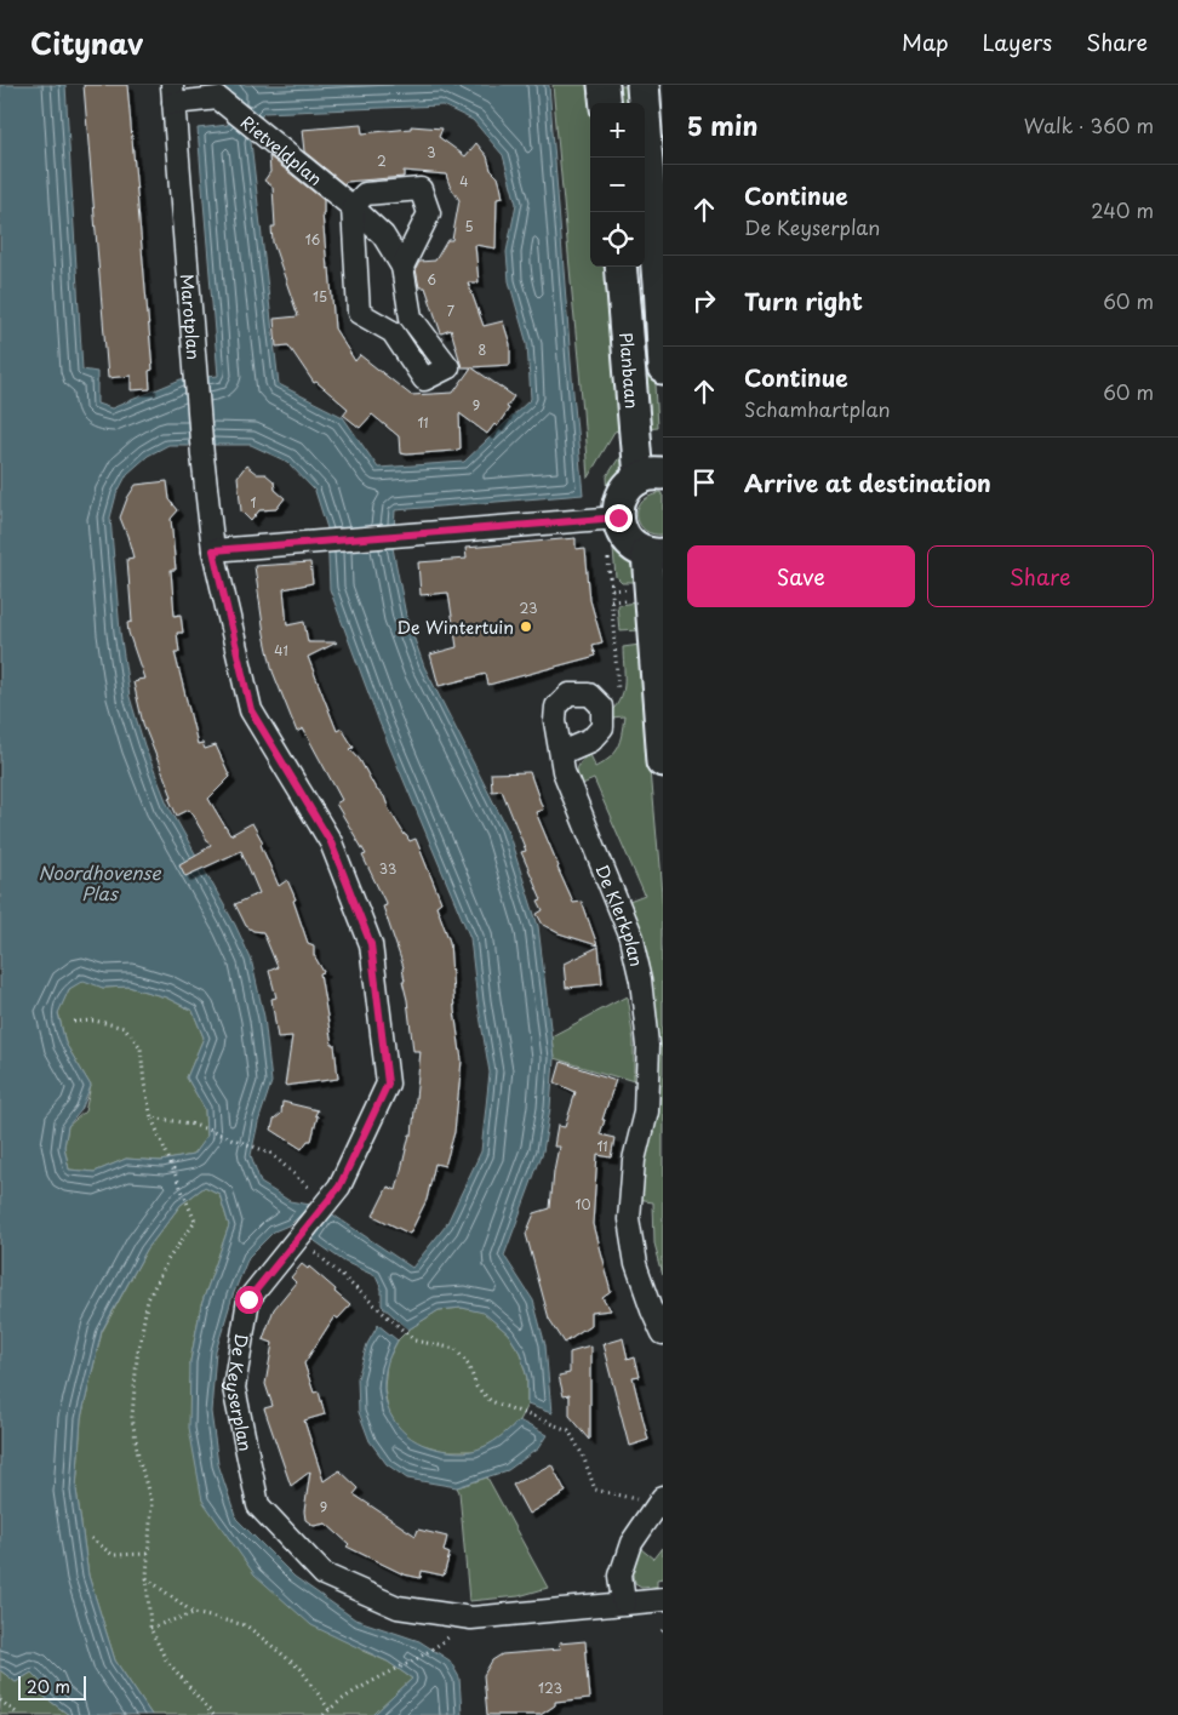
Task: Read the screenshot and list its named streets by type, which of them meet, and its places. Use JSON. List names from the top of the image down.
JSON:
{
  "streets": {
    "street": [
      "Rietveldplan",
      "Marotplan",
      "Planbaan",
      "De Klerkplan",
      "De Keyserplan"
    ]
  },
  "crossings": [
    ["Rietveldplan", "Marotplan"],
    ["Marotplan", "De Keyserplan"]
  ],
  "water": ["Noordhovense Plas"],
  "places": ["De Wintertuin"],
  "house_numbers": [
    "3",
    "2",
    "4",
    "5",
    "16",
    "6",
    "15",
    "7",
    "8",
    "9",
    "11",
    "1",
    "23",
    "41",
    "33",
    "11",
    "10",
    "9",
    "123"
  ],
  "scale_bar": "20 m",
  "page": {
    "header": "Citynav",
    "nav": ["Map", "Layers", "Share"],
    "heading": ["5 min", "Walk · 360 m"],
    "map_buttons": ["+", "−"],
    "list": [
      ["Continue", "De Keyserplan", "240 m"],
      ["Turn right", "60 m"],
      ["Continue", "Schamhartplan", "60 m"],
      "Arrive at destination"
    ],
    "buttons": ["Save", "Share"],
    "scale": "20 m"
  }
}
